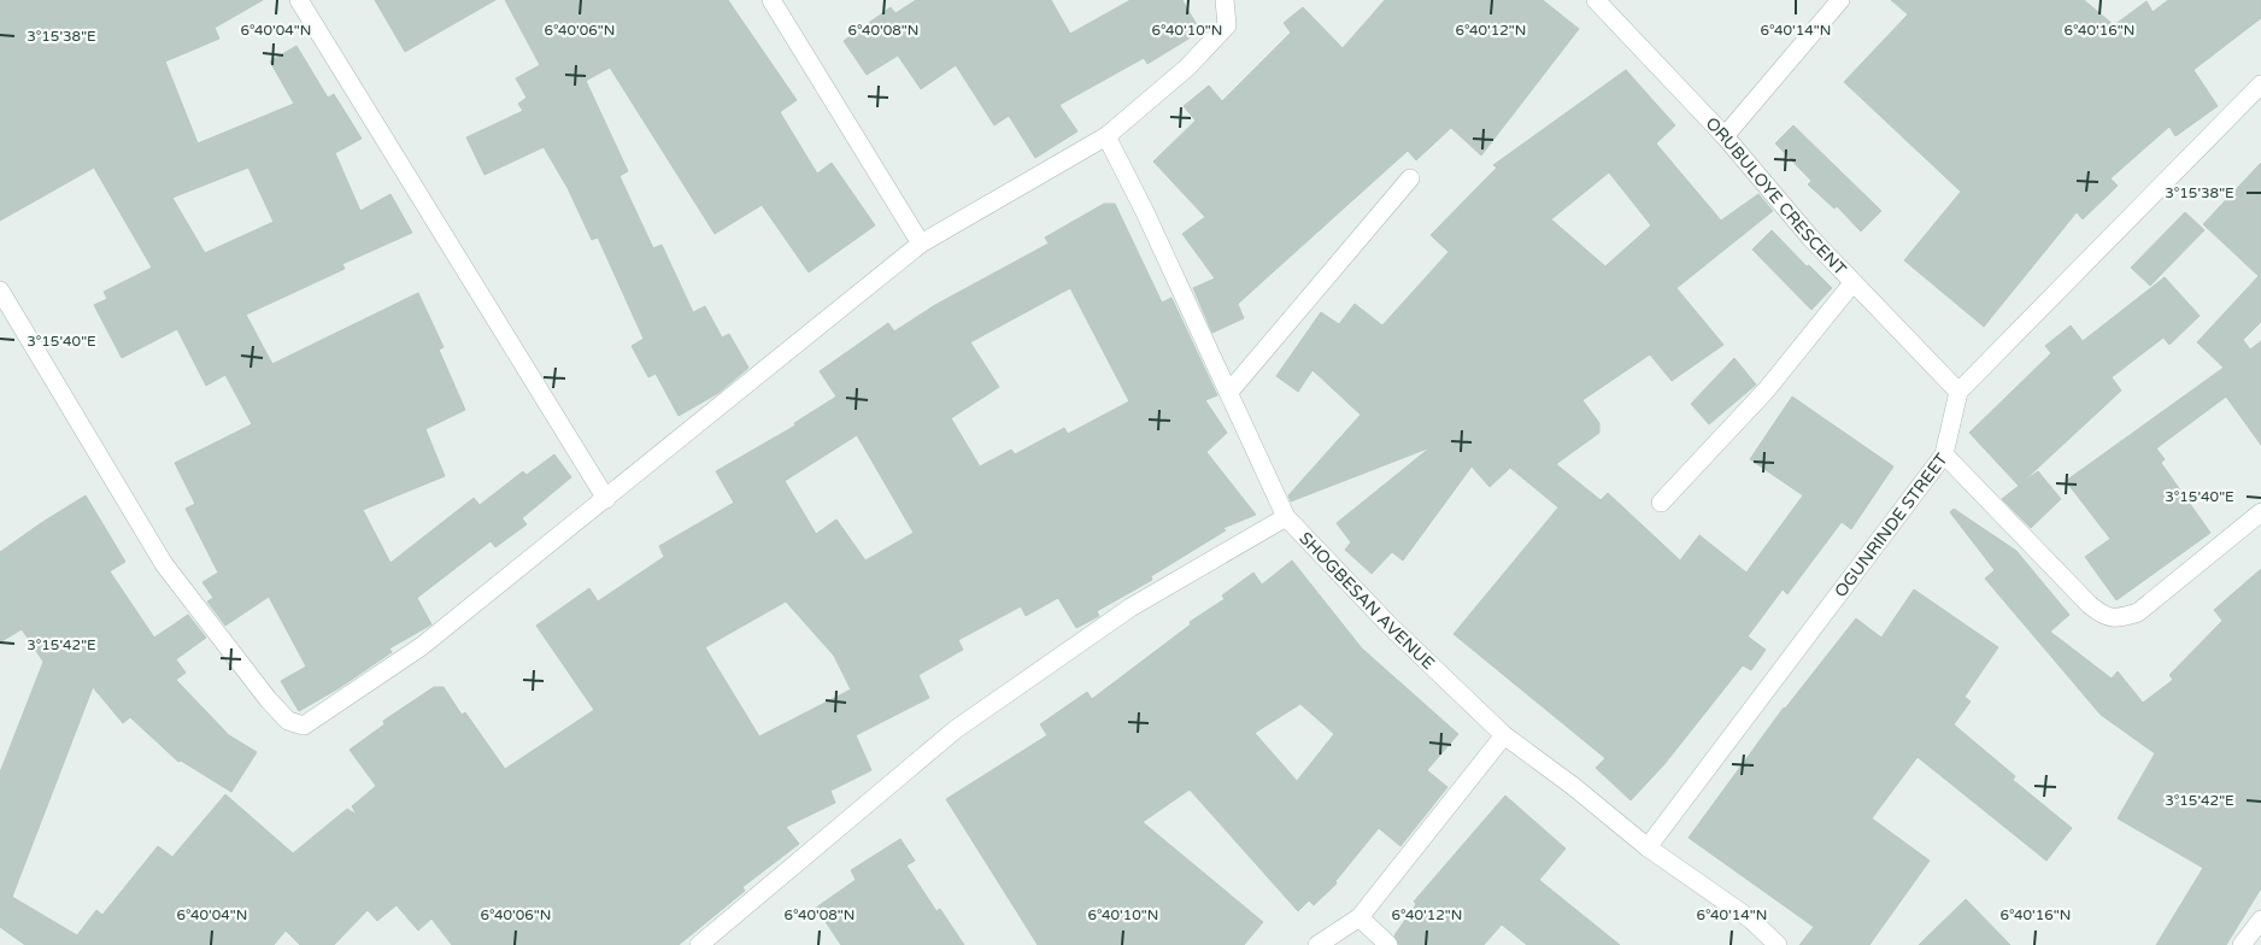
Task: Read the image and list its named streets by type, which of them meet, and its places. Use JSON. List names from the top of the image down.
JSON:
{
  "streets": {
    "street": ["ORUBULOYE CRESCENT", "OGUNRINDE STREET", "SHOGBESAN AVENUE"]
  },
  "crossings": [
    ["ORUBULOYE CRESCENT", "OGUNRINDE STREET"],
    ["OGUNRINDE STREET", "SHOGBESAN AVENUE"]
  ],
  "coordinates": [
    "6°40'16\"N",
    "6°40'04\"N",
    "6°40'06\"N",
    "6°40'08\"N",
    "6°40'10\"N",
    "6°40'12\"N",
    "6°40'14\"N",
    "3°15'38\"E",
    "3°15'40\"E",
    "3°15'42\"E"
  ]
}
